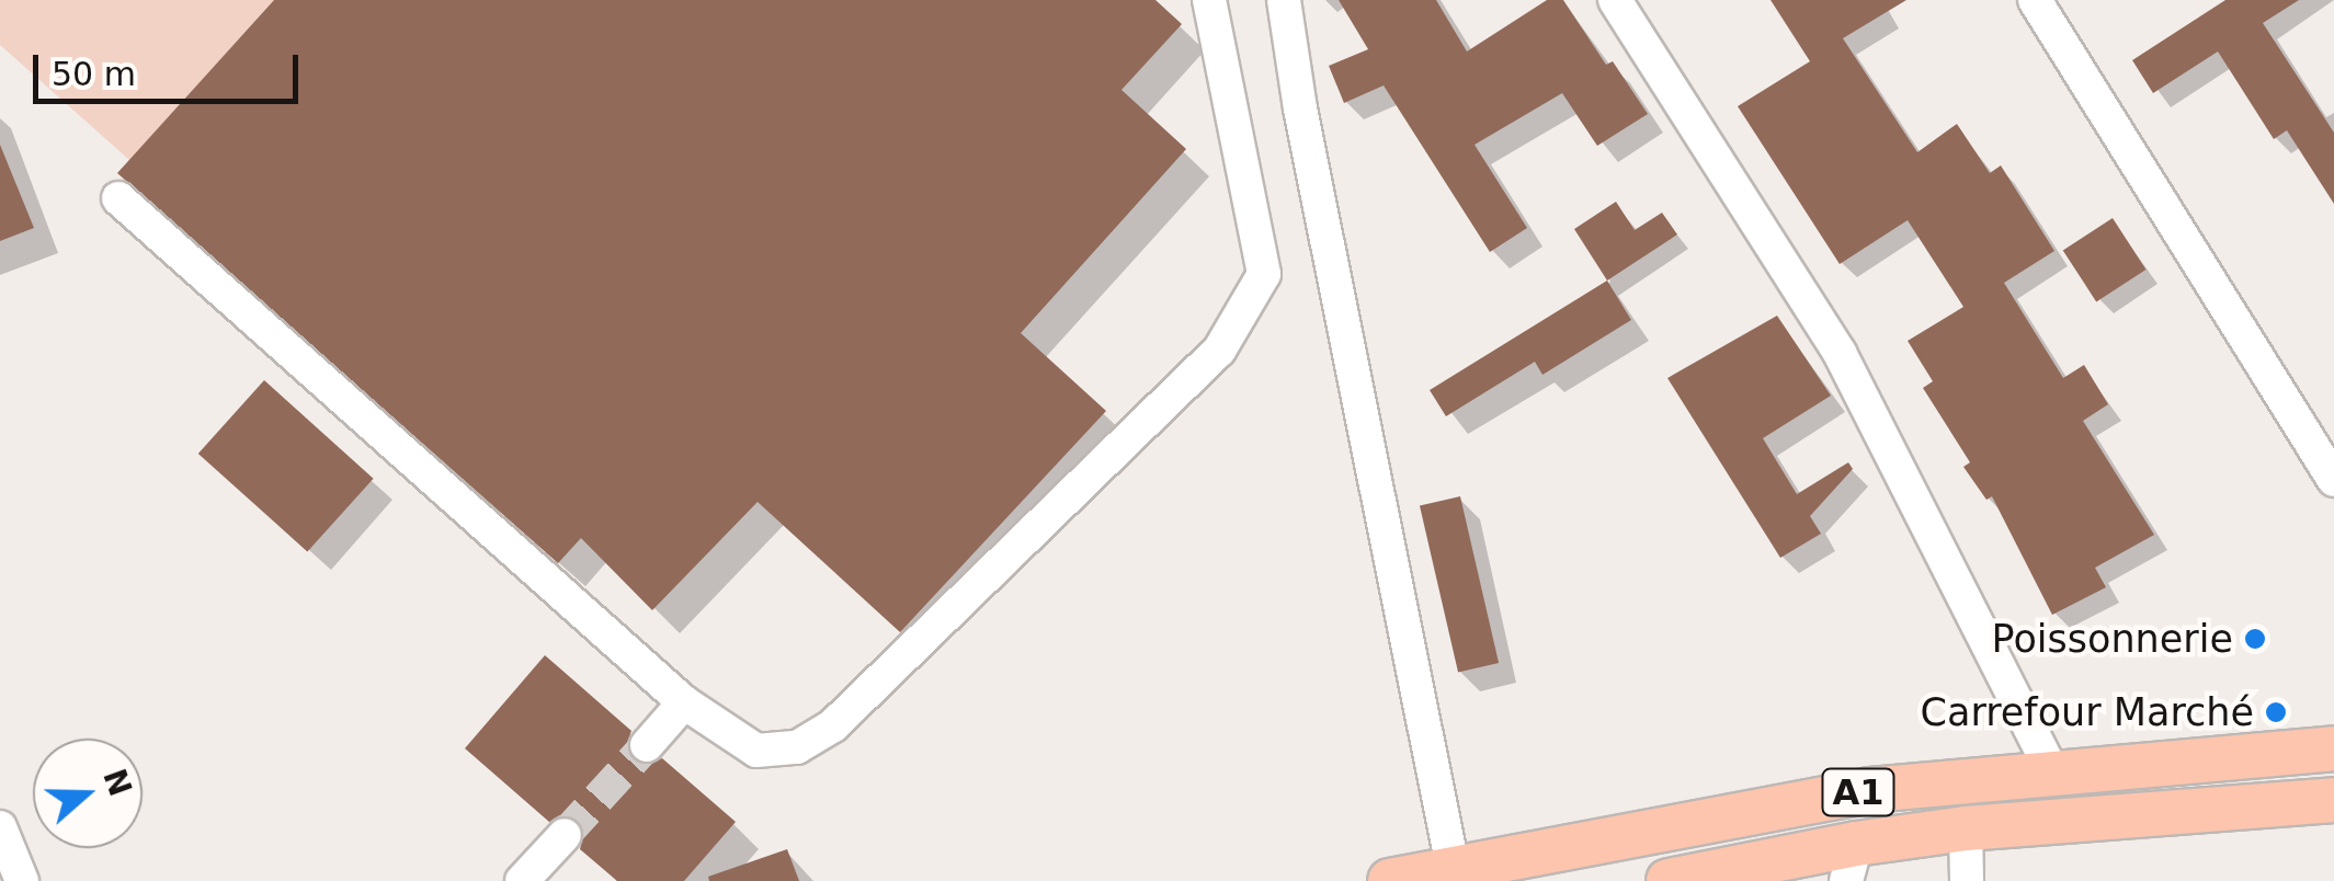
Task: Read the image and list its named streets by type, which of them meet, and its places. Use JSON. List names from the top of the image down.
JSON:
{
  "streets": {
    "main road": ["A1"]
  },
  "places": ["Poissonnerie", "Carrefour Marché"],
  "scale_bar": "50 m",
  "north": "right"
}
